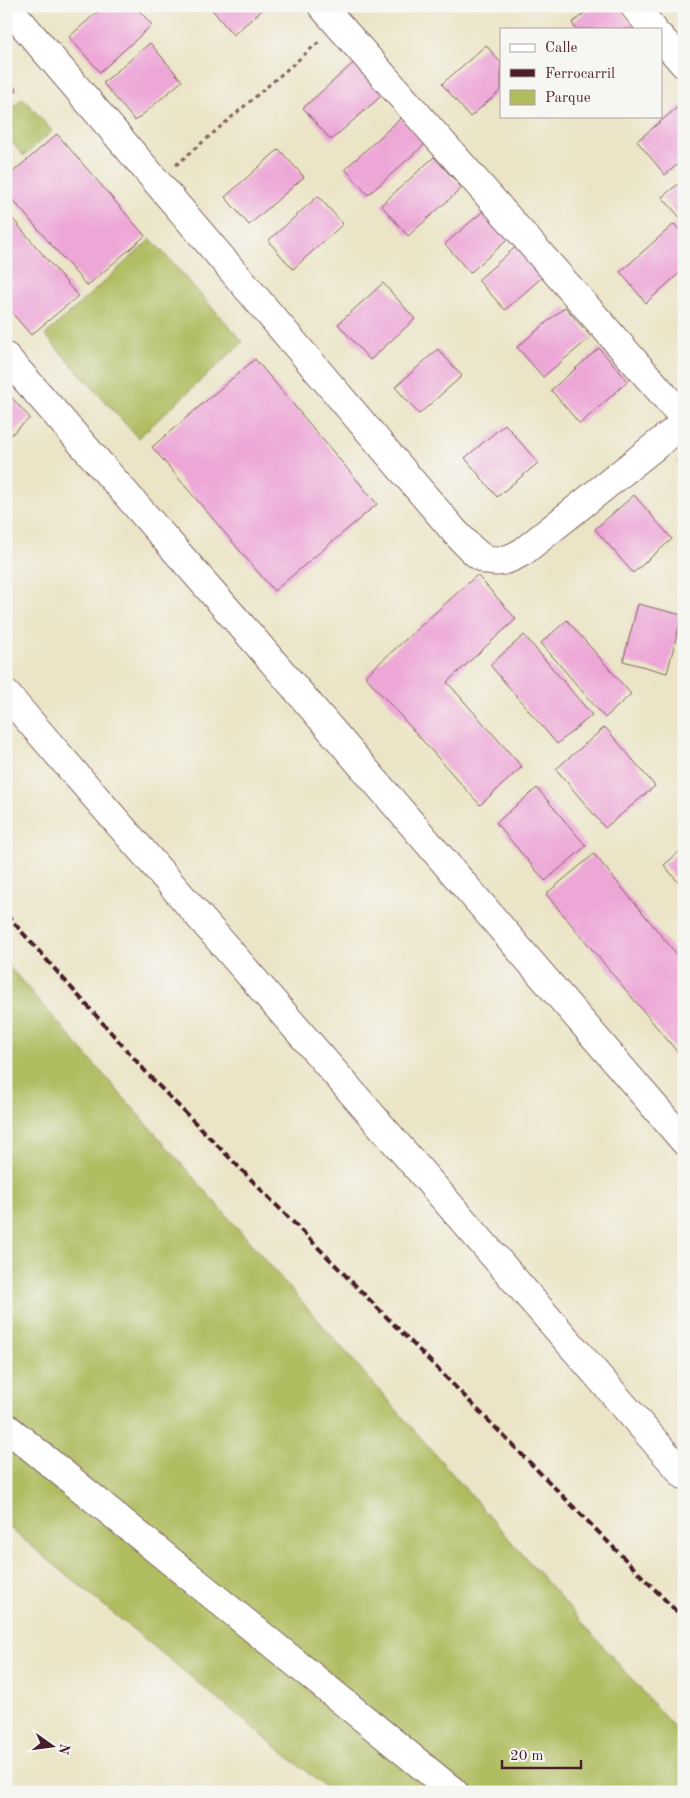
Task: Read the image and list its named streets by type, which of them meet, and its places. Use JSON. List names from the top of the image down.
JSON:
{
  "legend": ["Calle", "Ferrocarril", "Parque"],
  "scale_bar": "20 m",
  "north": "right"
}
